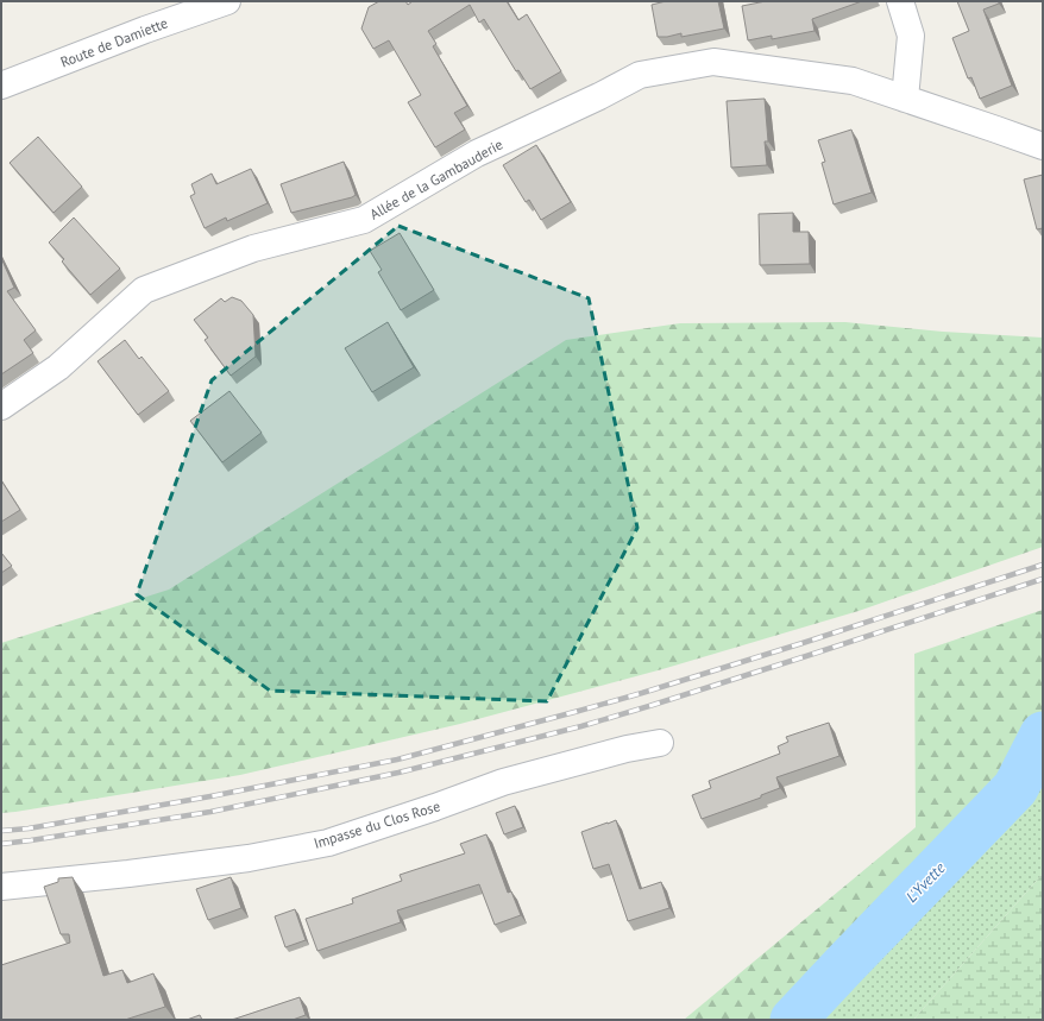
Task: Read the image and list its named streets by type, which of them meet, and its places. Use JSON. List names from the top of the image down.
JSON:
{
  "streets": {
    "street": ["Route de Damiette", "Allée de la Gambauderie", "Impasse du Clos Rose"]
  },
  "water": ["L'Yvette"]
}
